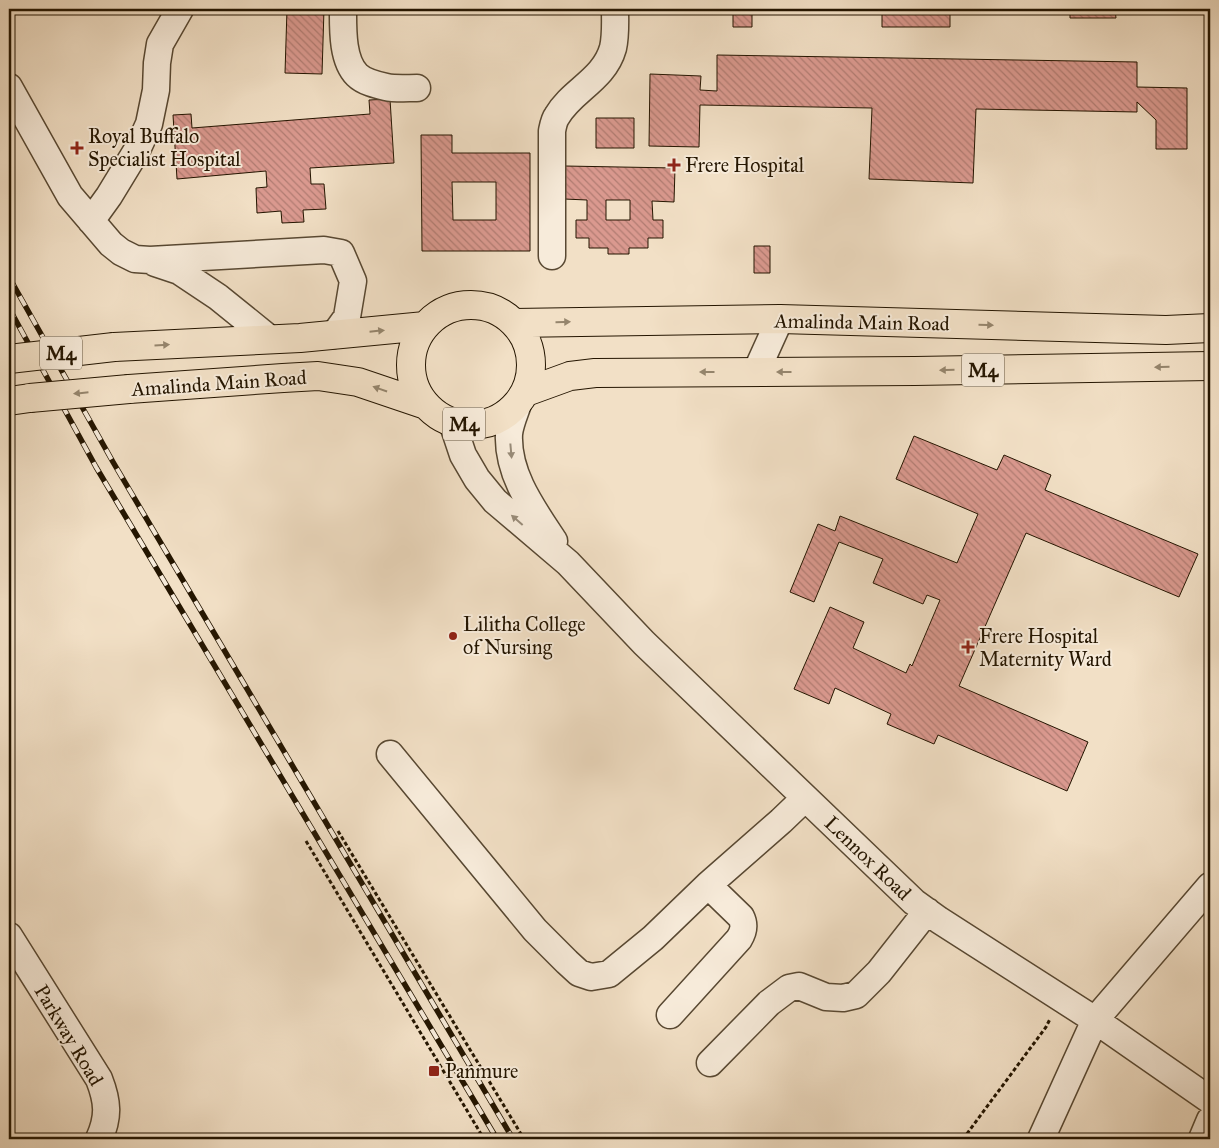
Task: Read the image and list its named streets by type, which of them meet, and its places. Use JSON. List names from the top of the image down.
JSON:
{
  "streets": {
    "main road": ["Amalinda Main Road", "M4"],
    "street": ["Lennox Road", "Parkway Road"]
  },
  "crossings": [
    ["Amalinda Main Road", "Lennox Road"]
  ],
  "places": {
    "health": ["Royal Buffalo Specialist Hospital", "Frere Hospital", "Frere Hospital Maternity Ward"],
    "other": ["Lilitha College of Nursing"],
    "transit": ["Panmure"]
  }
}
